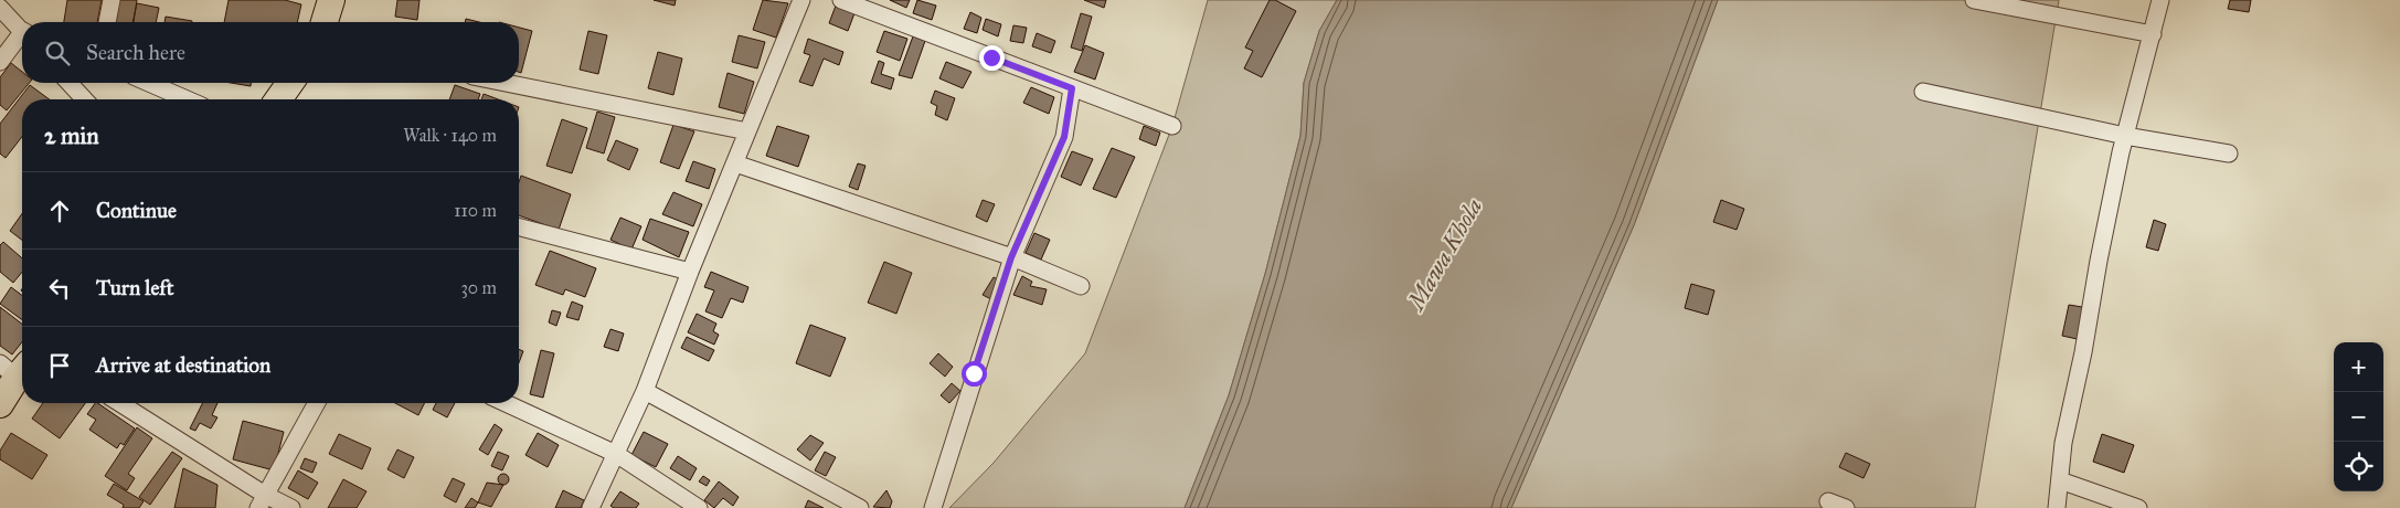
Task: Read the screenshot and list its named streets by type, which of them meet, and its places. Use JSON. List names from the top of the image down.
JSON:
{
  "water": ["Mawa Khola"],
  "page": {
    "search": "Search here",
    "heading": ["2 min", "Walk · 140 m"],
    "list": [
      ["Continue", "110 m"],
      ["Turn left", "30 m"],
      "Arrive at destination"
    ],
    "map_buttons": ["+", "−"]
  }
}
